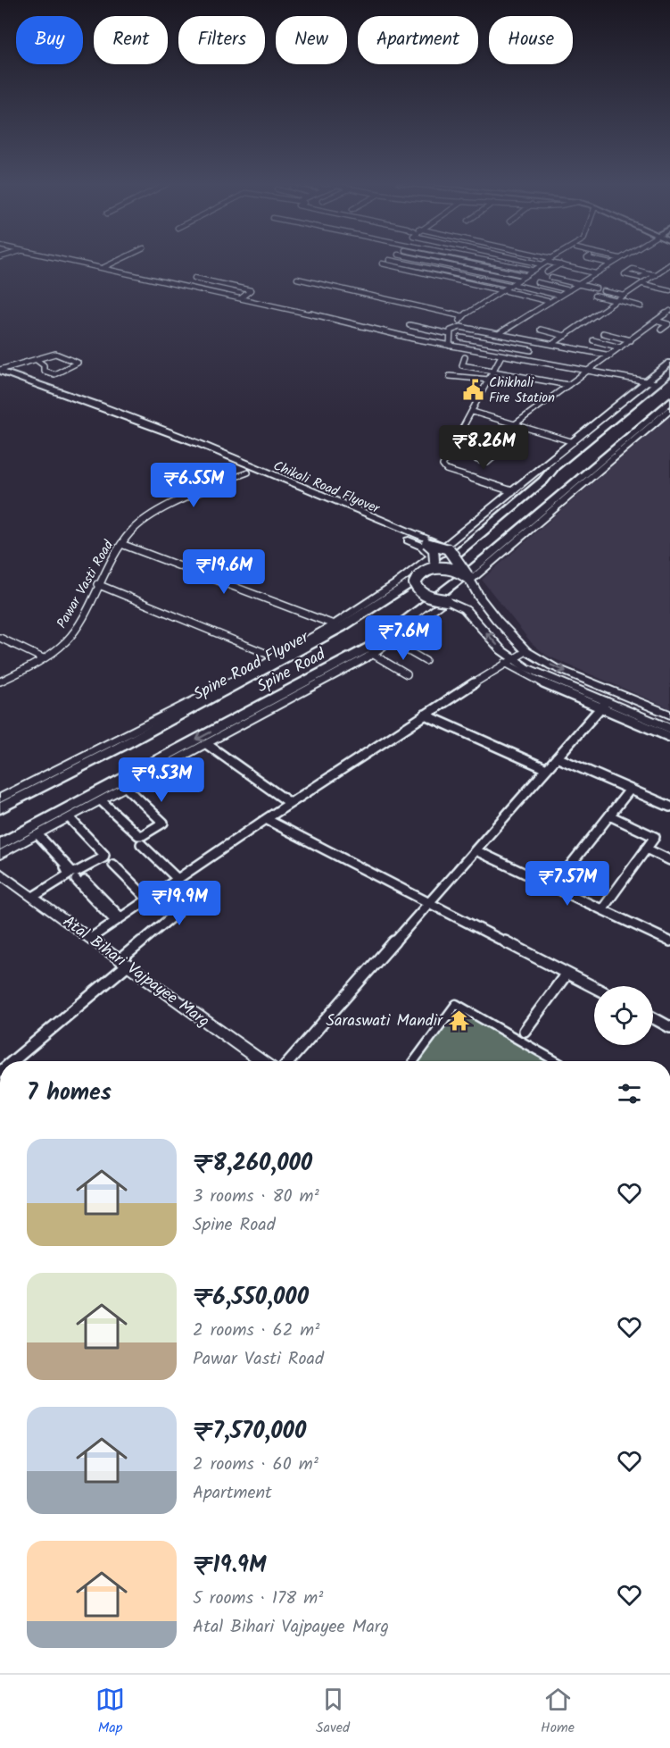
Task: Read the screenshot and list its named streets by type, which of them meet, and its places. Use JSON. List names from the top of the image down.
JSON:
{
  "streets": {
    "main road": ["Chikali Road Flyover", "Spine Road Flyover", "Spine Road"],
    "street": ["Pawar Vasti Road", "Atal Bihari Vajpayee Marg"]
  },
  "crossings": [
    ["Chikali Road Flyover", "Spine Road Flyover"],
    ["Chikali Road Flyover", "Spine Road"],
    ["Spine Road Flyover", "Spine Road"]
  ],
  "places": {
    "public building": ["Chikhali Fire Station"],
    "temple": ["Saraswati Mandir"]
  },
  "page": {
    "chip": [
      "Buy",
      "Rent",
      "Filters",
      "New",
      "Apartment",
      "House"
    ],
    "price": [
      "₹8.26M",
      "₹6.55M",
      "₹19.6M",
      "₹7.6M",
      "₹9.53M",
      "₹7.57M",
      "₹19.9M"
    ],
    "heading": "7 homes",
    "list": [
      {
        "name": "₹8,260,000",
        "note": "3 rooms · 80 m² · Spine Road"
      },
      {
        "name": "₹6,550,000",
        "note": "2 rooms · 62 m² · Pawar Vasti Road"
      },
      {
        "name": "₹7,570,000",
        "note": "2 rooms · 60 m² · Apartment"
      },
      {
        "name": "₹19.9M",
        "note": "5 rooms · 178 m² · Atal Bihari Vajpayee Marg"
      }
    ],
    "tabs": ["Map", "Saved", "Home"]
  }
}
